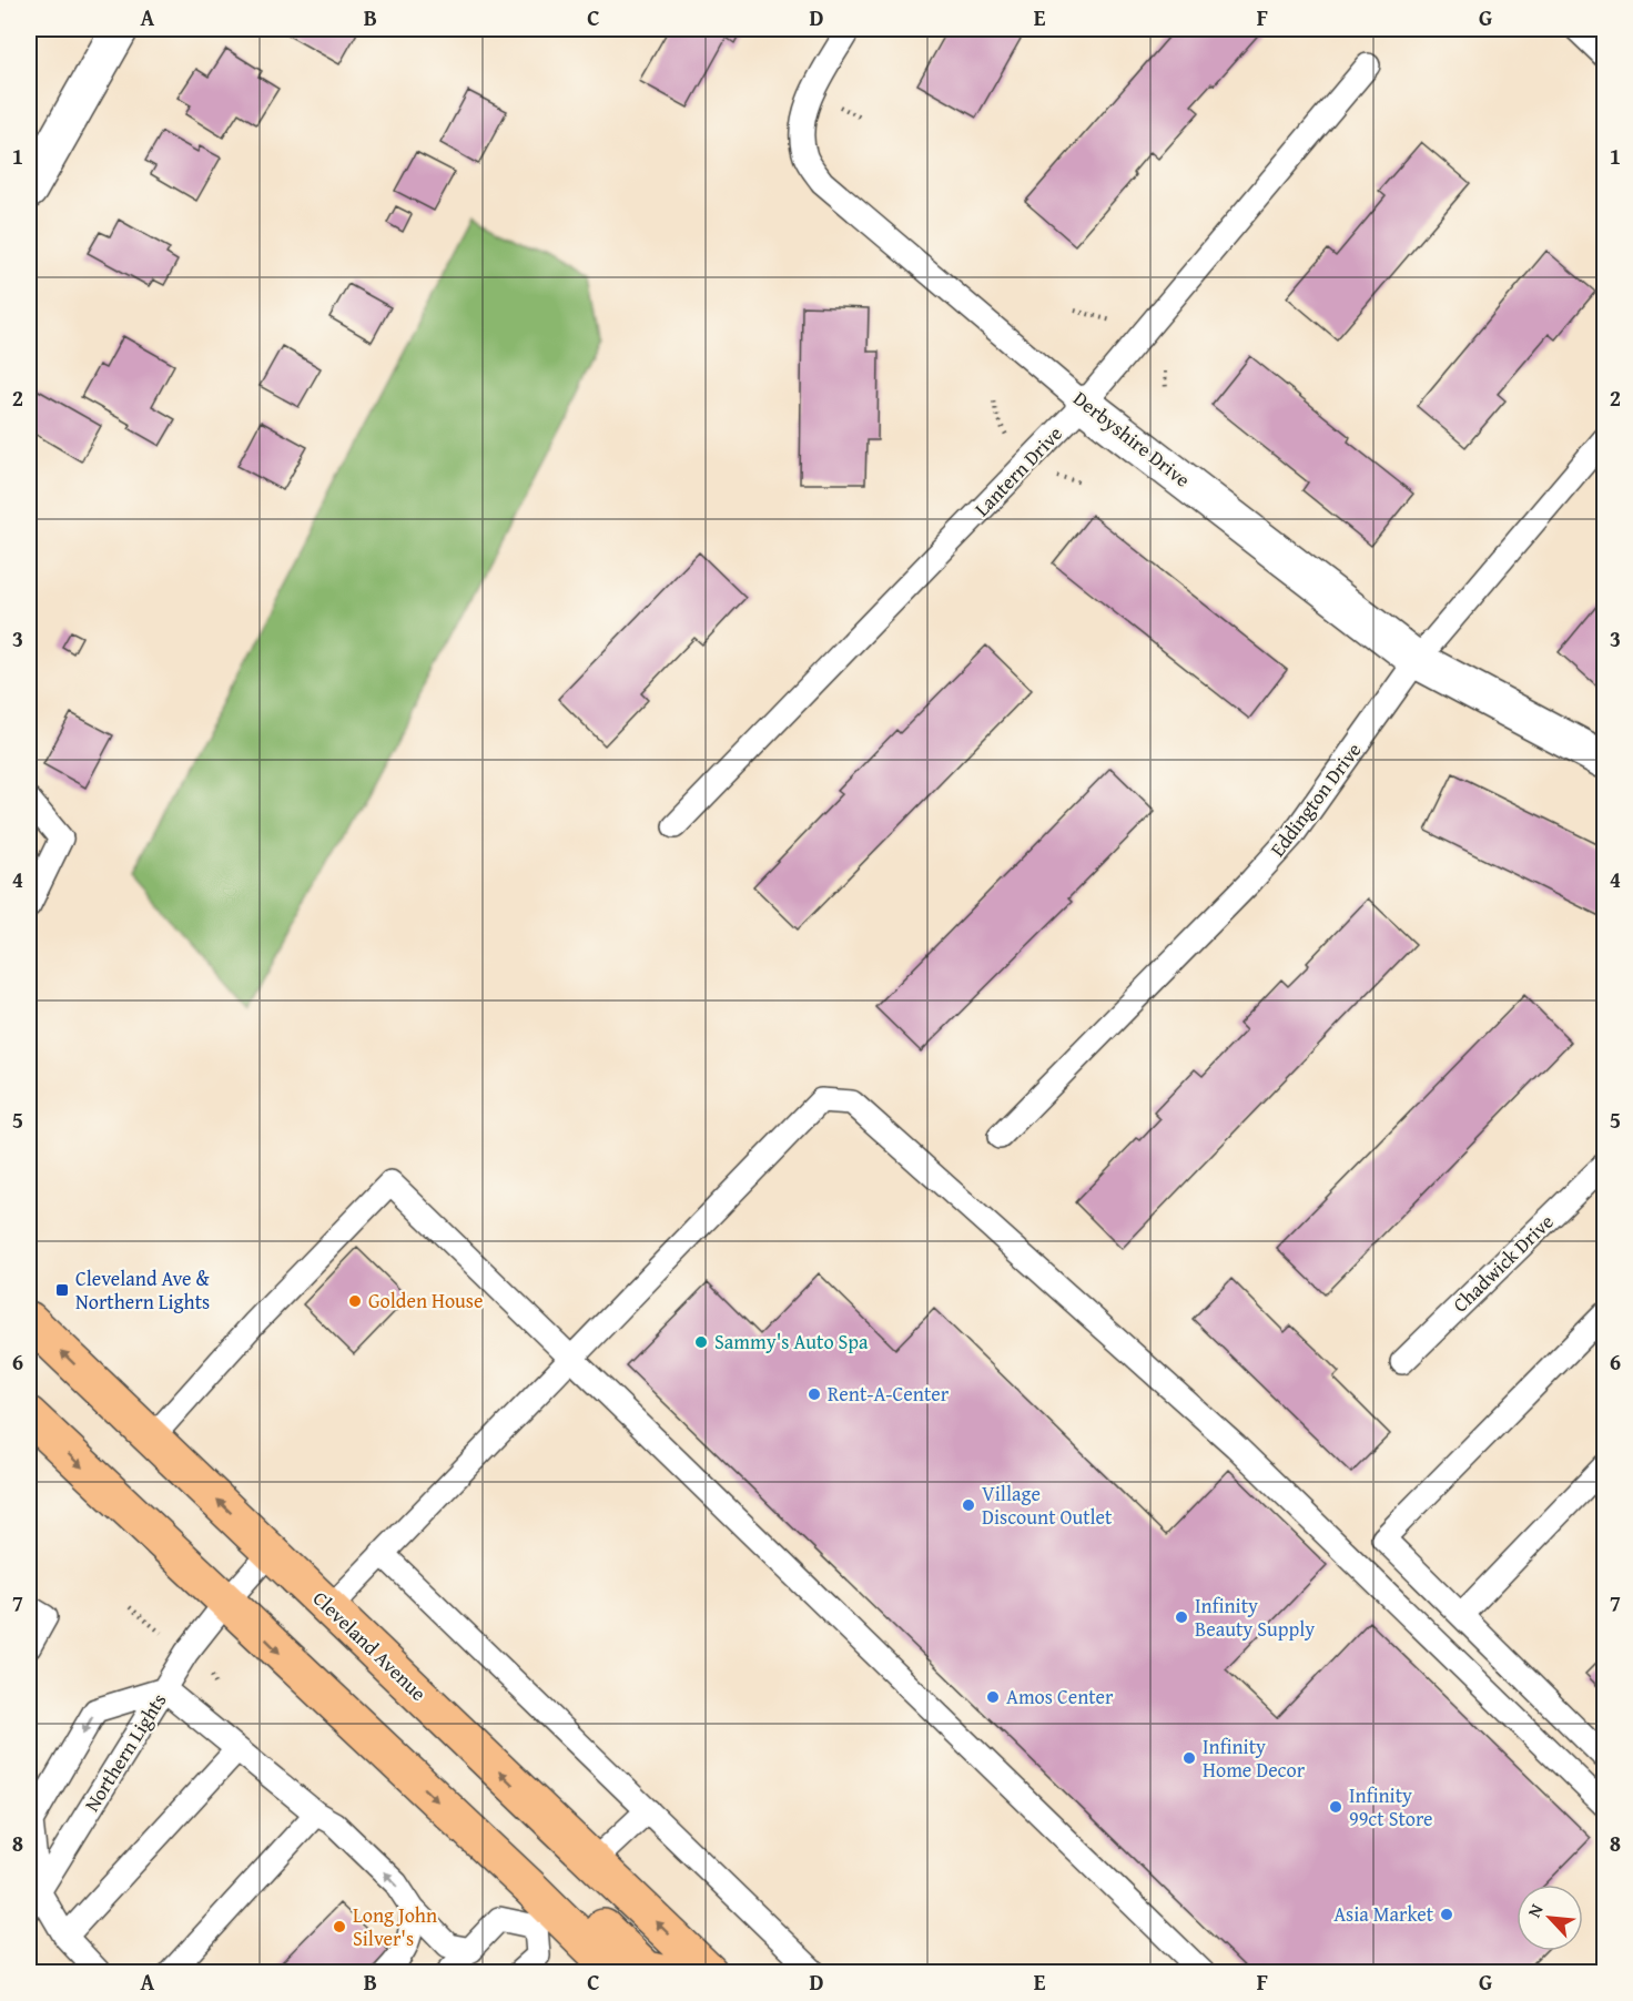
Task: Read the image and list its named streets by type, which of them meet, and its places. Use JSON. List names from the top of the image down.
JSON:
{
  "streets": {
    "main road": ["Cleveland Avenue"],
    "street": ["Derbyshire Drive"],
    "lane": [
      "Lantern Drive",
      "Eddington Drive",
      "Chadwick Drive",
      "Northern Lights"
    ]
  },
  "crossings": [
    ["Derbyshire Drive", "Lantern Drive"],
    ["Derbyshire Drive", "Eddington Drive"],
    ["Cleveland Avenue", "Northern Lights"]
  ],
  "places": {
    "transit": ["Cleveland Ave & Northern Lights"],
    "other": [
      "Golden House",
      "Sammy's Auto Spa",
      "Rent-A-Center",
      "Village Discount Outlet",
      "Infinity Beauty Supply",
      "Amos Center",
      "Infinity Home Decor",
      "Infinity 99ct Store",
      "Asia Market",
      "Long John Silver's"
    ]
  },
  "north": "top left",
  "grid": {
    "columns": [
      "A",
      "B",
      "C",
      "D",
      "E",
      "F",
      "G"
    ],
    "rows": [
      "1",
      "2",
      "3",
      "4",
      "5",
      "6",
      "7",
      "8"
    ]
  }
}
